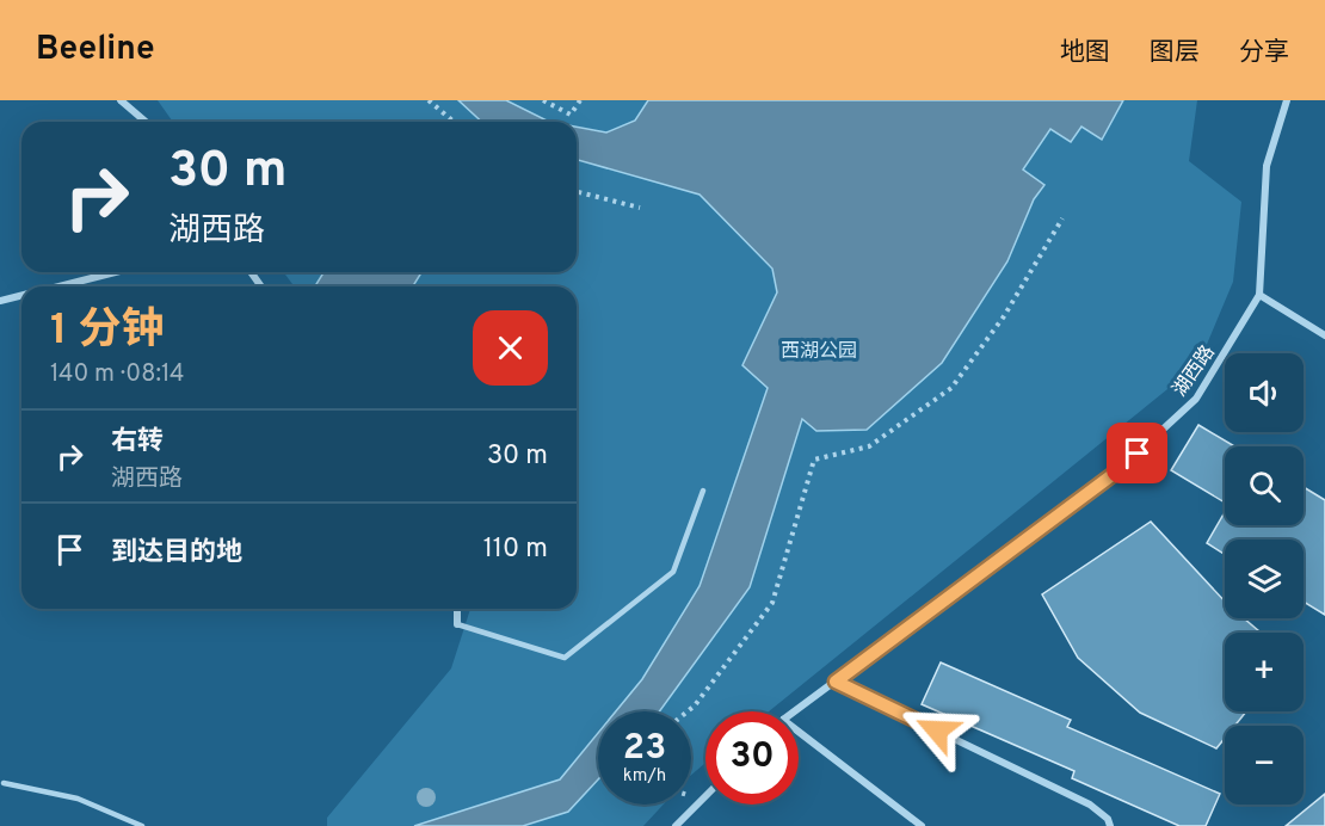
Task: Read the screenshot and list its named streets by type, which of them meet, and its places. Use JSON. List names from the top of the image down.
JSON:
{
  "streets": {
    "street": ["湖西路"]
  },
  "parks": ["西湖公园"],
  "page": {
    "header": "Beeline",
    "nav": ["地图", "图层", "分享"],
    "turn": ["30 m", "湖西路"],
    "heading": ["1 分钟", "140 m · 08:14"],
    "map_buttons": ["+", "−"],
    "list": [
      {
        "name": "右转",
        "note": "湖西路",
        "value": "30 m"
      },
      {
        "name": "到达目的地",
        "value": "110 m"
      }
    ],
    "speed": "23 km/h",
    "limit": "30"
  }
}
